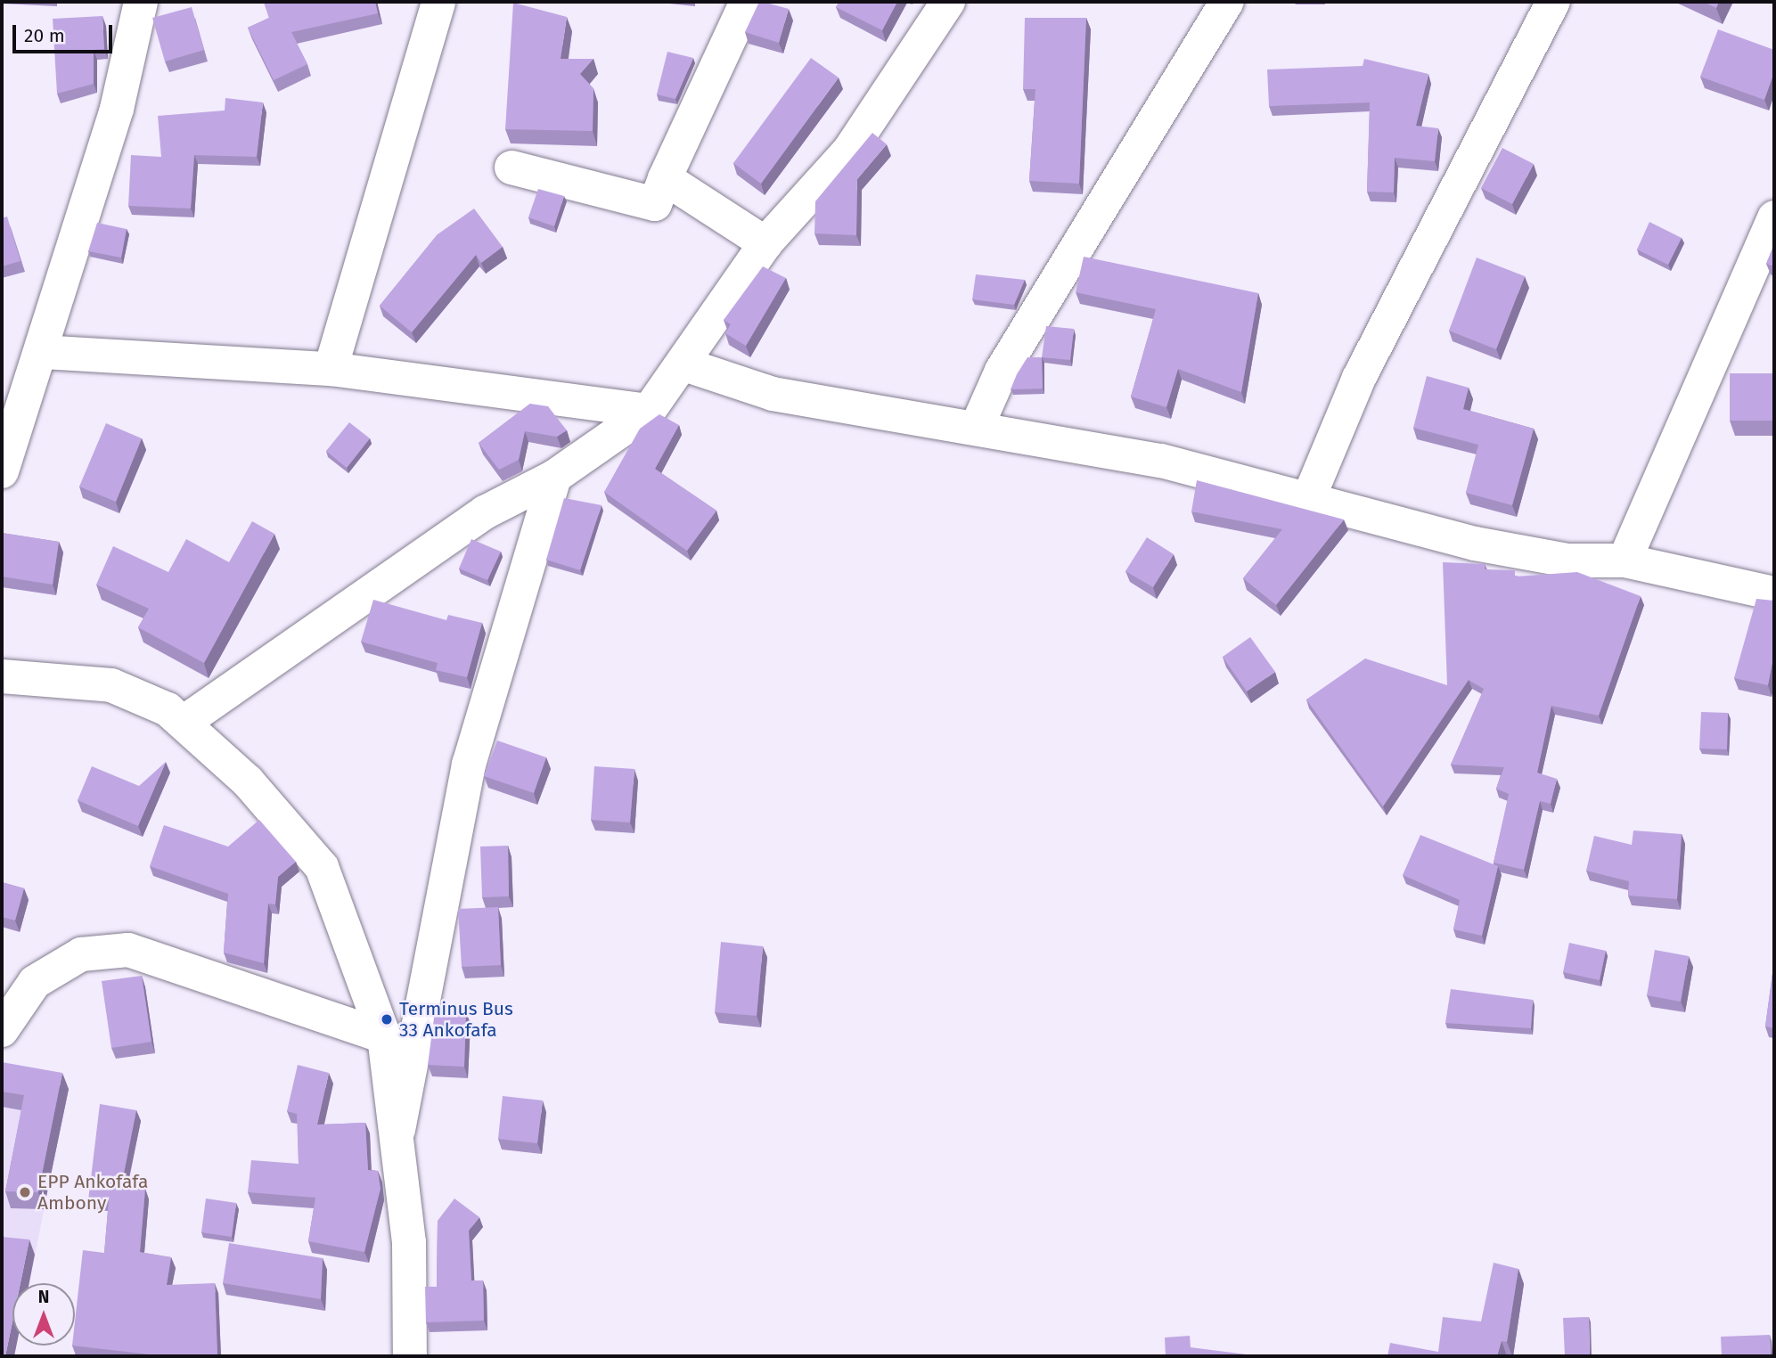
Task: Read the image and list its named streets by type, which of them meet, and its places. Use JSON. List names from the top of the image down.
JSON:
{
  "places": ["Terminus Bus 33 Ankofafa", "EPP Ankofafa Ambony"],
  "scale_bar": "20 m",
  "north": "top"
}
